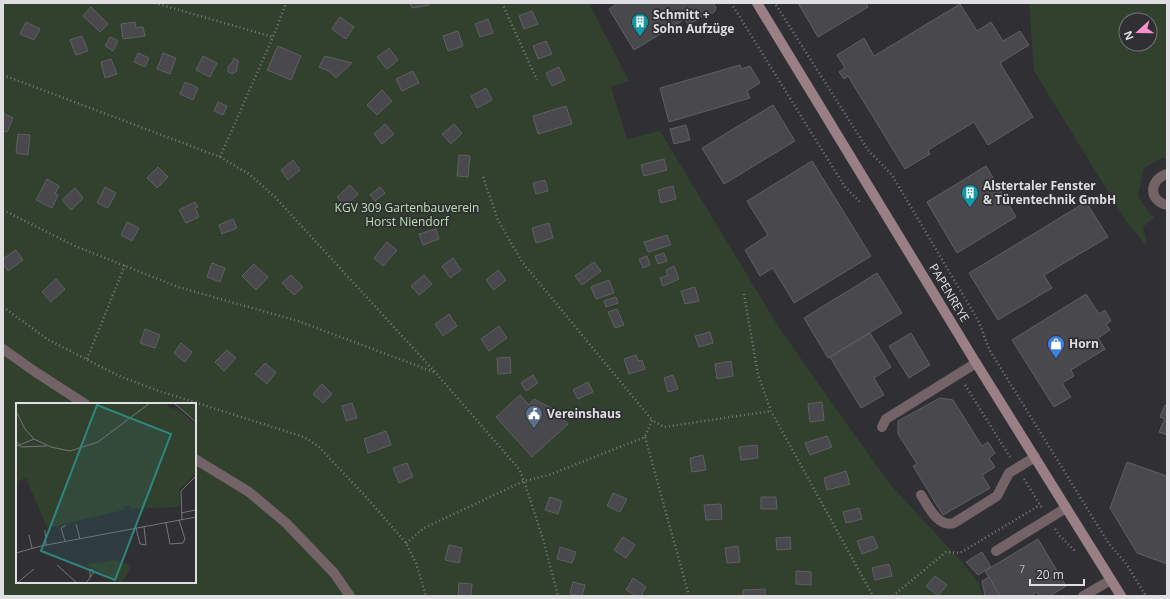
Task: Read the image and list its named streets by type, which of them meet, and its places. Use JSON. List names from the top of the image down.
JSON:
{
  "streets": {
    "main road": ["PAPENREYE"]
  },
  "parks": ["KGV 309 Gartenbauverein Horst Niendorf"],
  "places": {
    "building": ["Schmitt + Sohn Aufzüge", "Alstertaler Fenster & Türentechnik GmbH"],
    "shop": ["Horn"],
    "public building": ["Vereinshaus"]
  },
  "house_numbers": ["7"],
  "scale_bar": "20 m",
  "north": "left"
}
